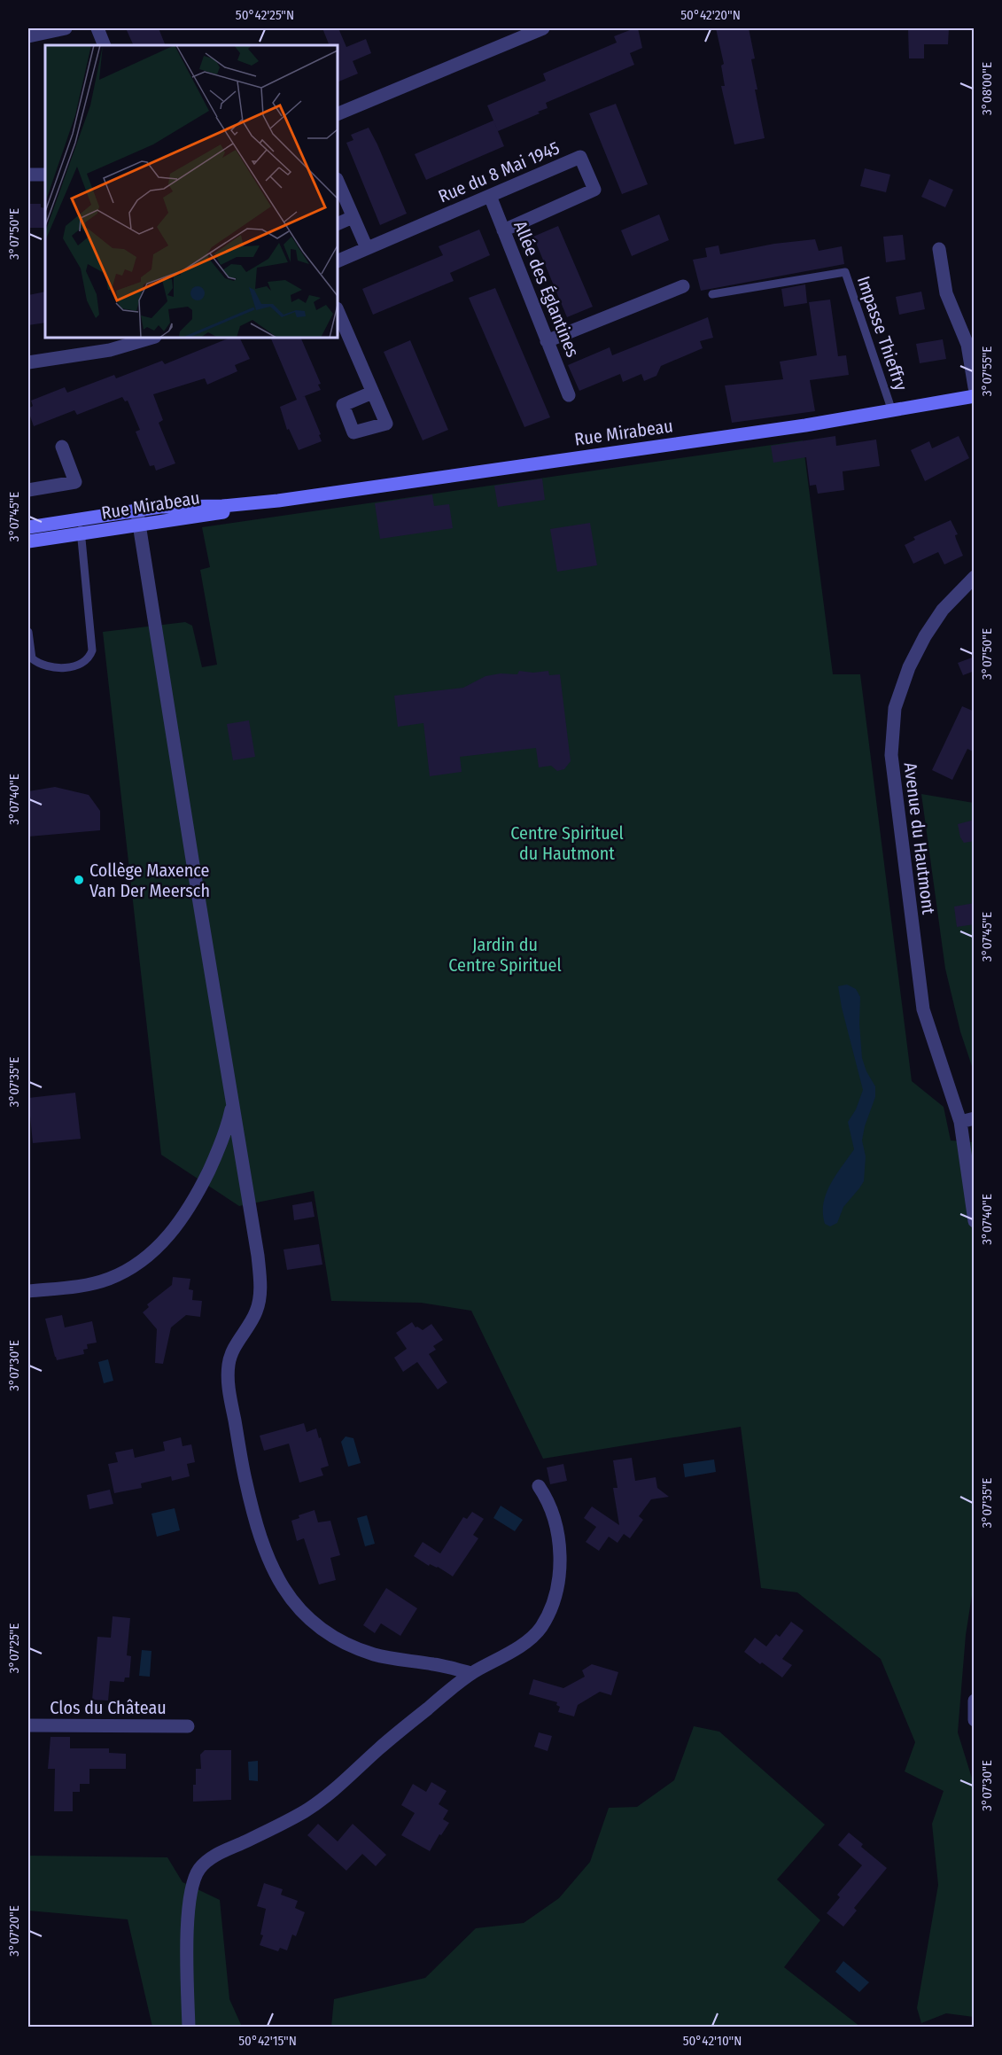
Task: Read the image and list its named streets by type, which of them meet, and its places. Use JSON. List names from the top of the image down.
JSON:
{
  "streets": {
    "main road": ["Rue Mirabeau"],
    "street": [
      "Rue du 8 Mai 1945",
      "Allée des Églantines",
      "Avenue du Hautmont",
      "Clos du Château"
    ],
    "lane": ["Impasse Thieffry"]
  },
  "crossings": [
    ["Rue du 8 Mai 1945", "Allée des Églantines"],
    ["Impasse Thieffry", "Rue Mirabeau"]
  ],
  "parks": ["Centre Spirituel du Hautmont", "Jardin du Centre Spirituel"],
  "places": ["Collège Maxence Van Der Meersch"],
  "coordinates": [
    "50°42'25\"N",
    "50°42'20\"N",
    "3°08'00\"E",
    "3°07'50\"E",
    "3°07'55\"E",
    "3°07'45\"E",
    "3°07'40\"E",
    "3°07'35\"E",
    "3°07'30\"E",
    "3°07'25\"E",
    "3°07'20\"E",
    "50°42'15\"N",
    "50°42'10\"N"
  ]
}
